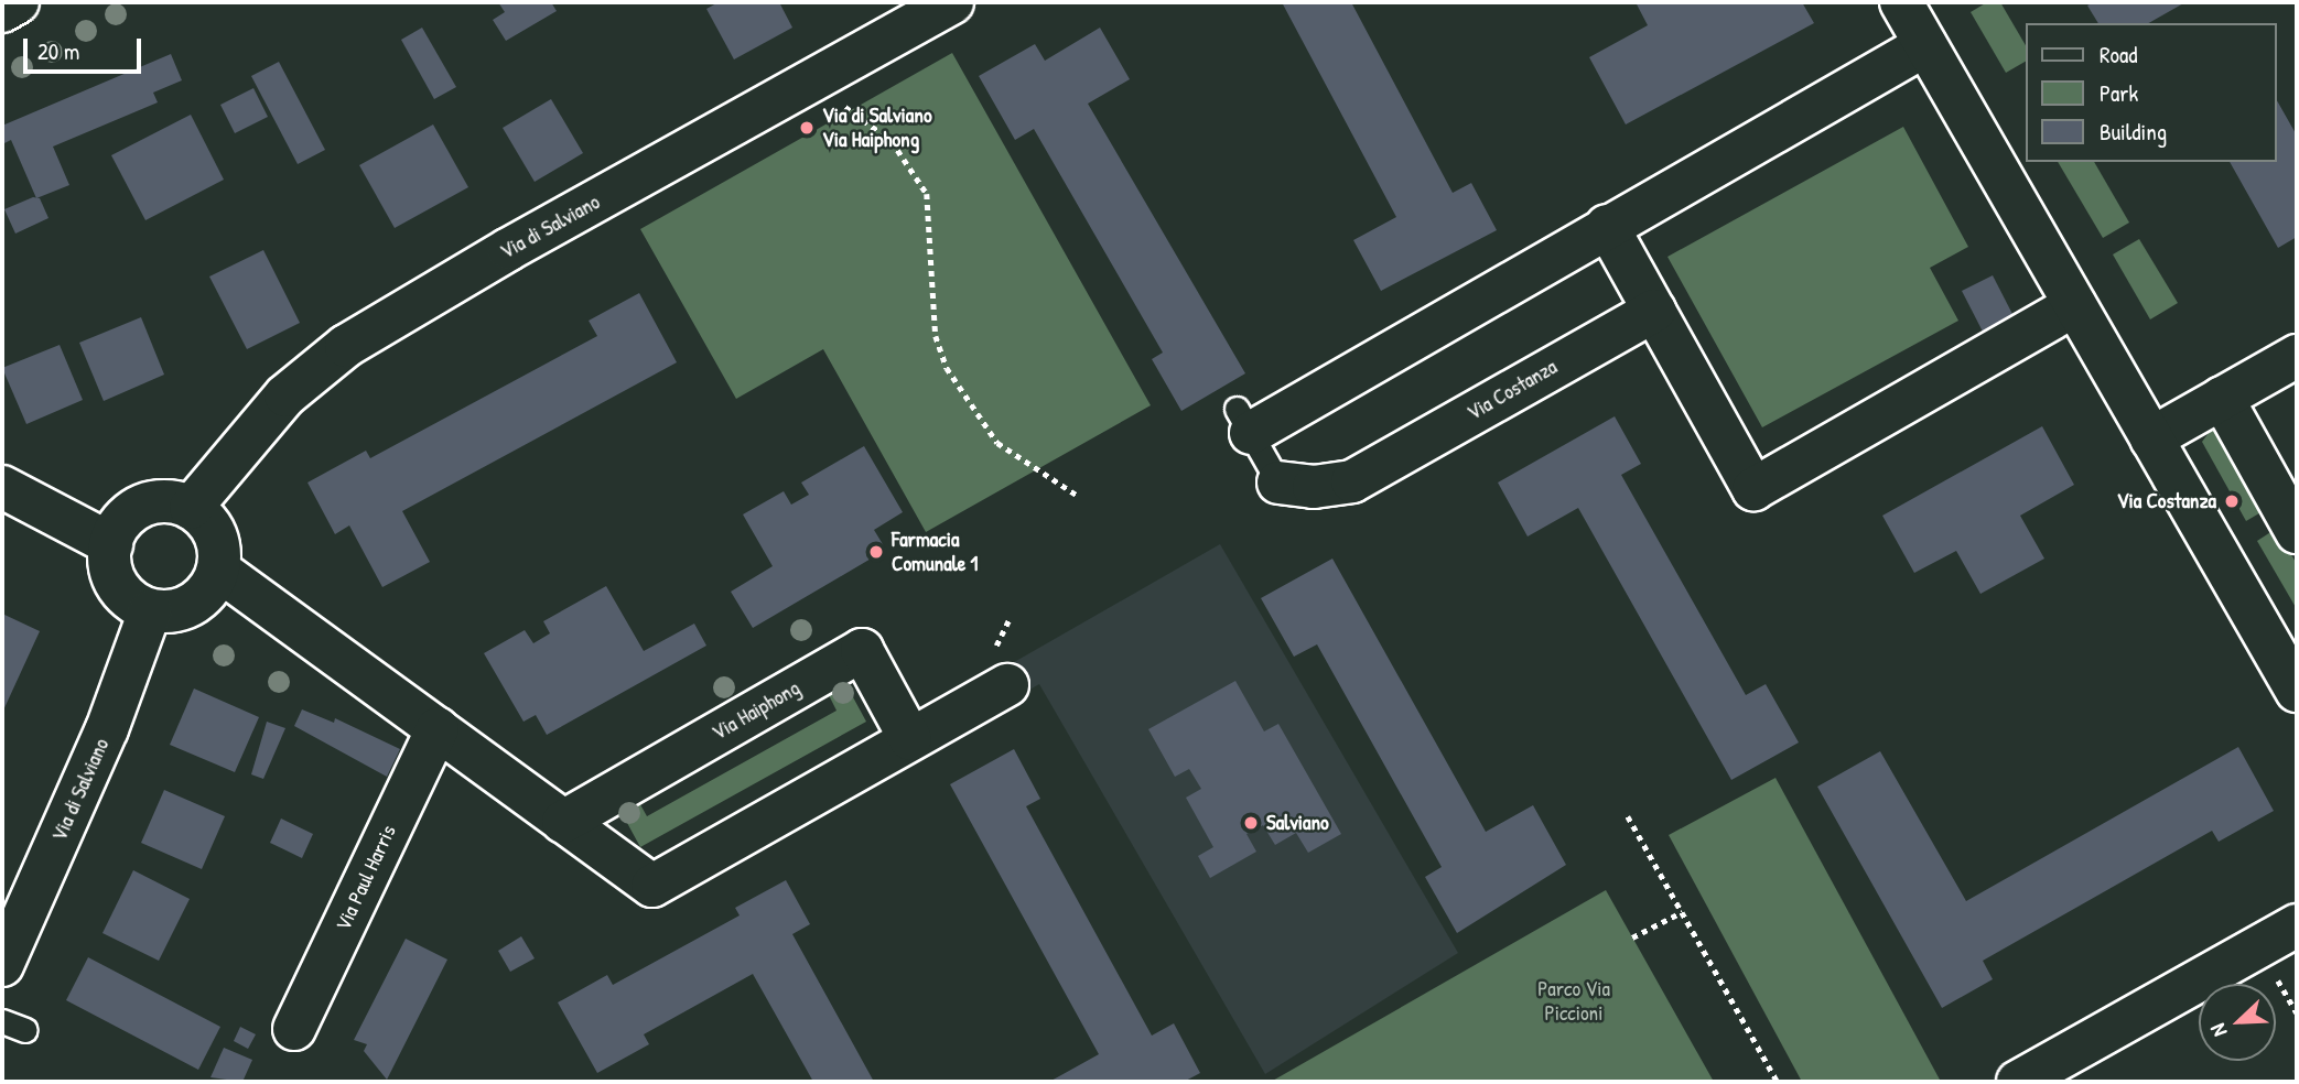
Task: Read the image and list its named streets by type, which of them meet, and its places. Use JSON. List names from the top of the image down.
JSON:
{
  "streets": {
    "street": [
      "Via di Salviano",
      "Via Costanza",
      "Via Haiphong",
      "Via Paul Harris"
    ]
  },
  "parks": ["Parco Via Piccioni"],
  "places": [
    "Via di Salviano Via Haiphong",
    "Via Costanza",
    "Farmacia Comunale 1",
    "Salviano"
  ],
  "legend": ["Road", "Park", "Building"],
  "scale_bar": "20 m",
  "north": "bottom left"
}
